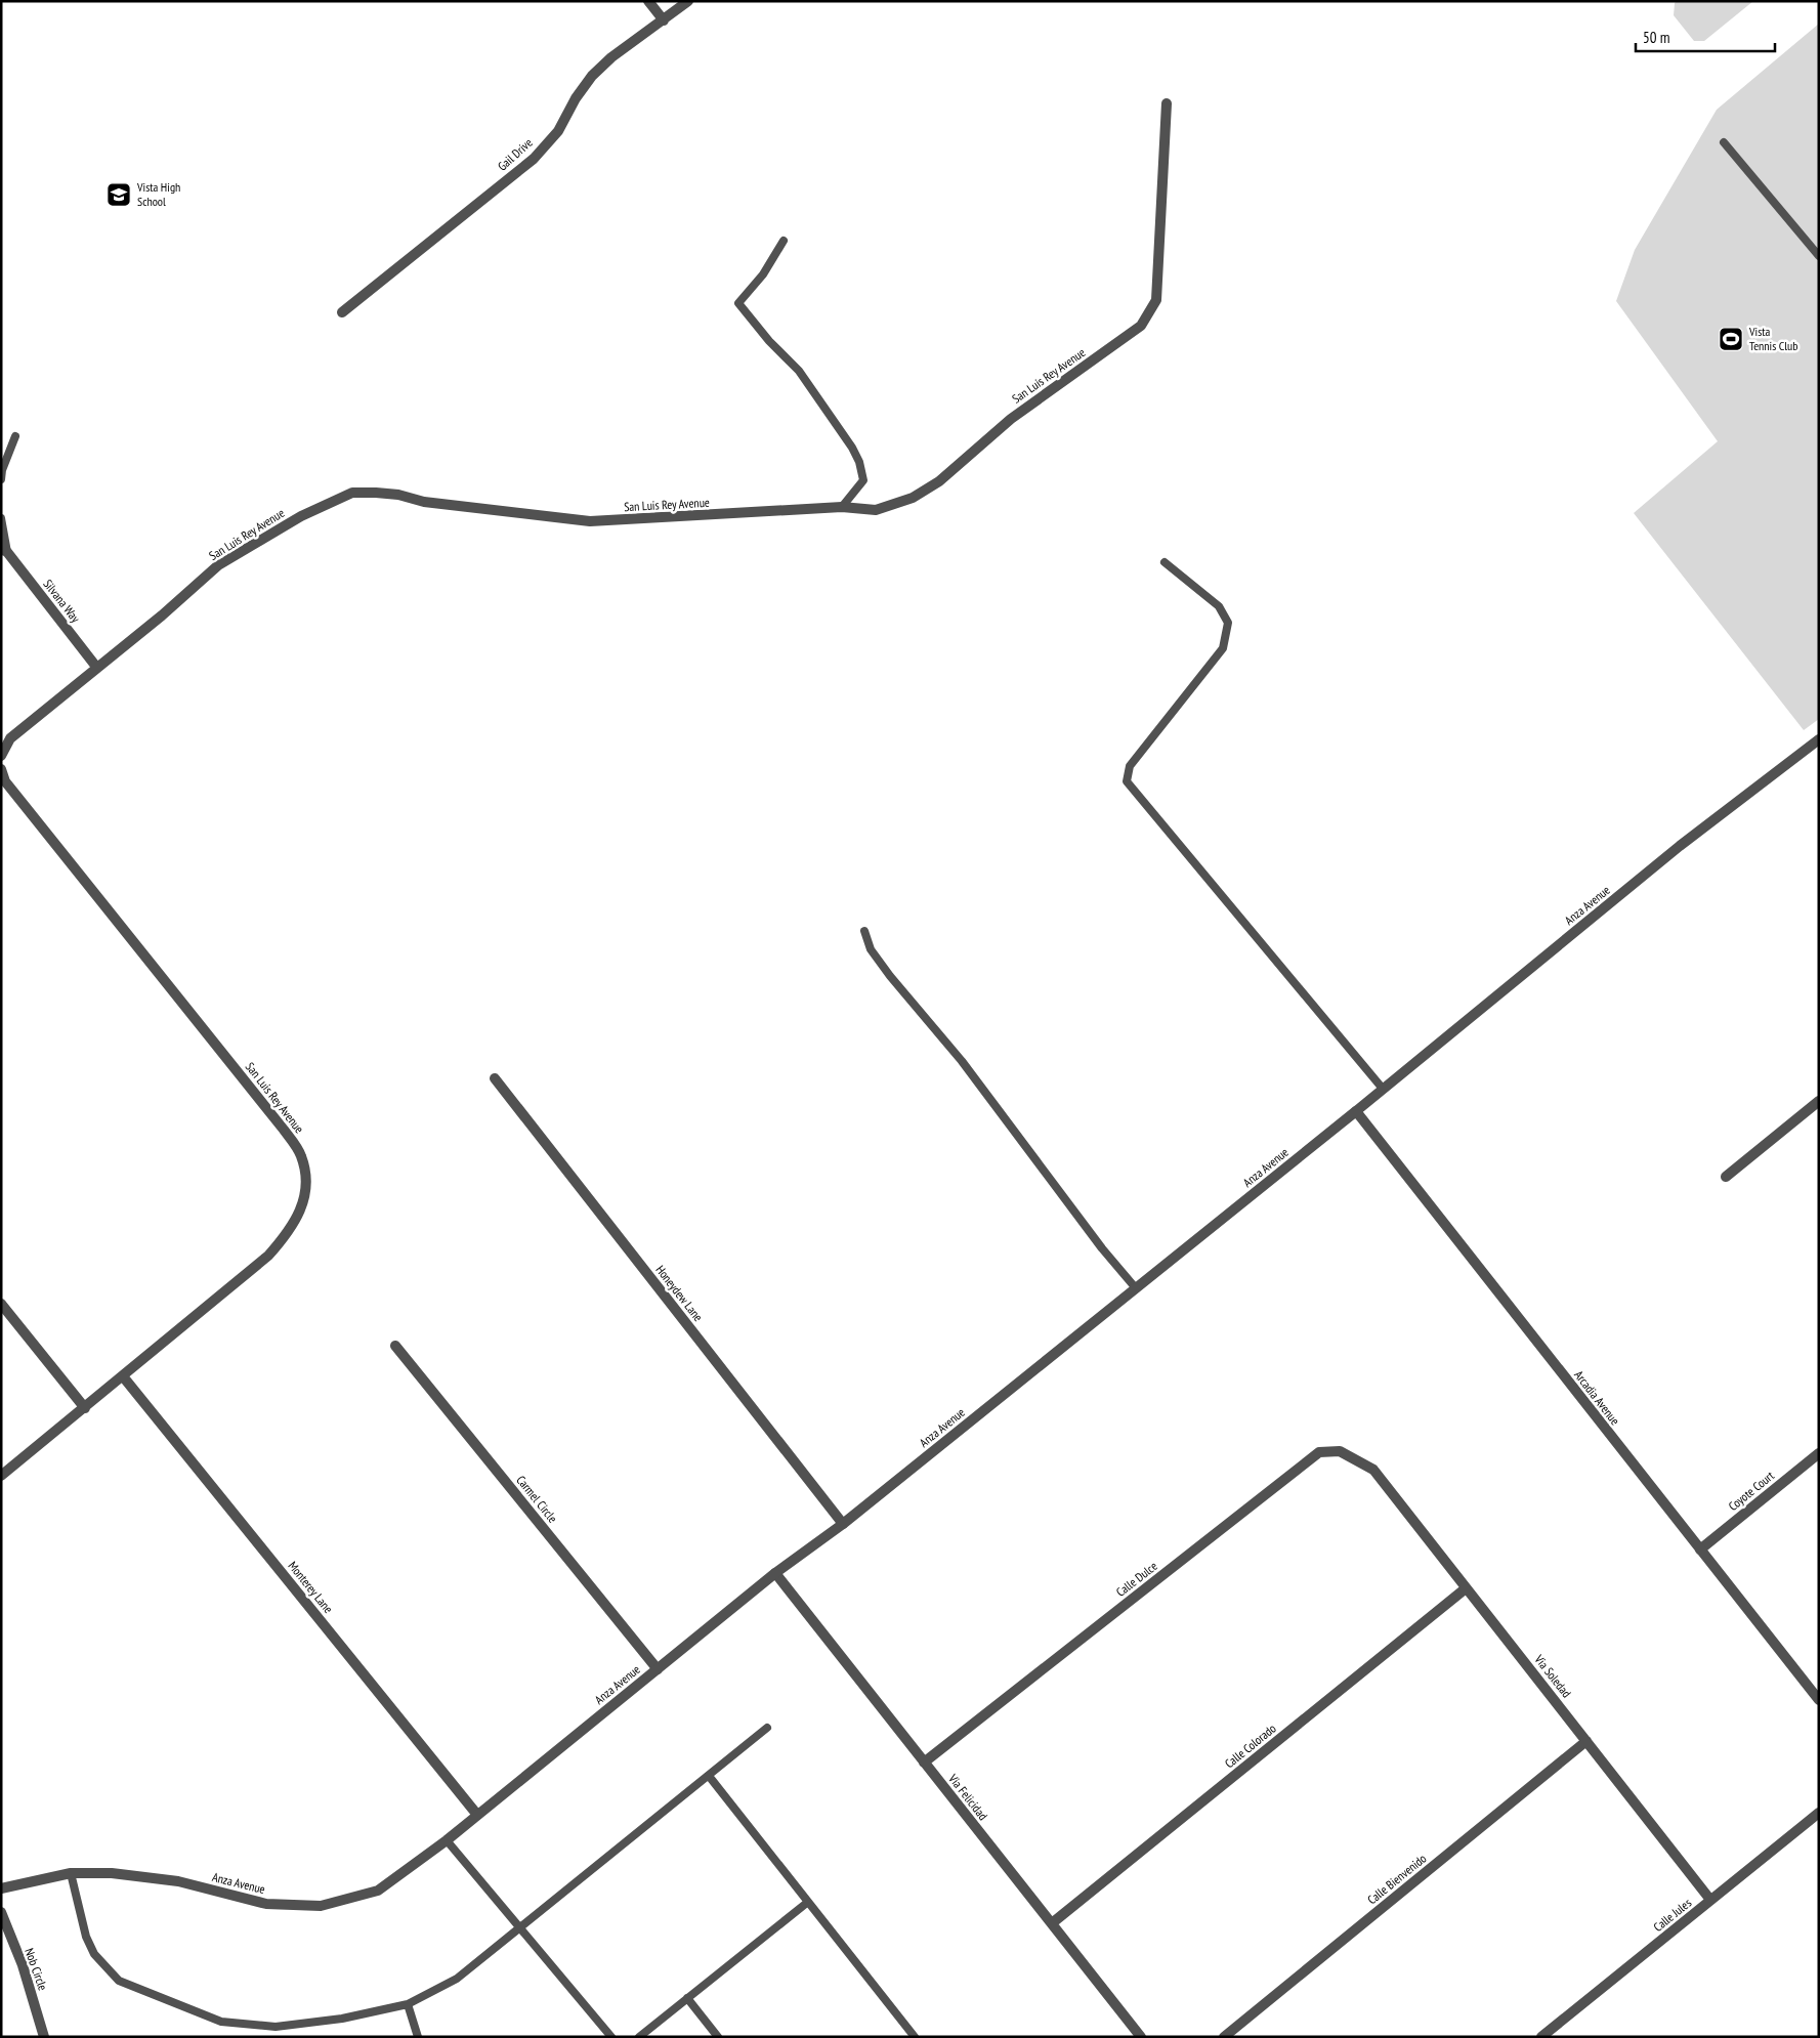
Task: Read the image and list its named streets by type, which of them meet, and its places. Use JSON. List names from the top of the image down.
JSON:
{
  "streets": {
    "street": [
      "Gail Drive",
      "San Luis Rey Avenue",
      "Silvana Way",
      "Anza Avenue",
      "Honeydew Lane",
      "Arcadia Avenue",
      "Coyote Court",
      "Carmel Circle",
      "Calle Dulce",
      "Monterey Lane",
      "Via Soledad",
      "Calle Colorado",
      "Via Felicidad",
      "Calle Bienvenido",
      "Calle Jules",
      "Nob Circle"
    ]
  },
  "crossings": [
    ["San Luis Rey Avenue", "Silvana Way"],
    ["San Luis Rey Avenue", "Monterey Lane"],
    ["Anza Avenue", "Honeydew Lane"],
    ["Anza Avenue", "Arcadia Avenue"],
    ["Anza Avenue", "Carmel Circle"],
    ["Anza Avenue", "Monterey Lane"],
    ["Anza Avenue", "Via Felicidad"],
    ["Arcadia Avenue", "Coyote Court"],
    ["Calle Dulce", "Via Soledad"],
    ["Calle Dulce", "Via Felicidad"],
    ["Via Soledad", "Calle Colorado"],
    ["Via Soledad", "Calle Bienvenido"],
    ["Via Soledad", "Calle Jules"],
    ["Calle Colorado", "Via Felicidad"]
  ],
  "places": {
    "school or university": ["Vista High School"],
    "sports": ["Vista Tennis Club"]
  },
  "scale_bar": "50 m"
}
